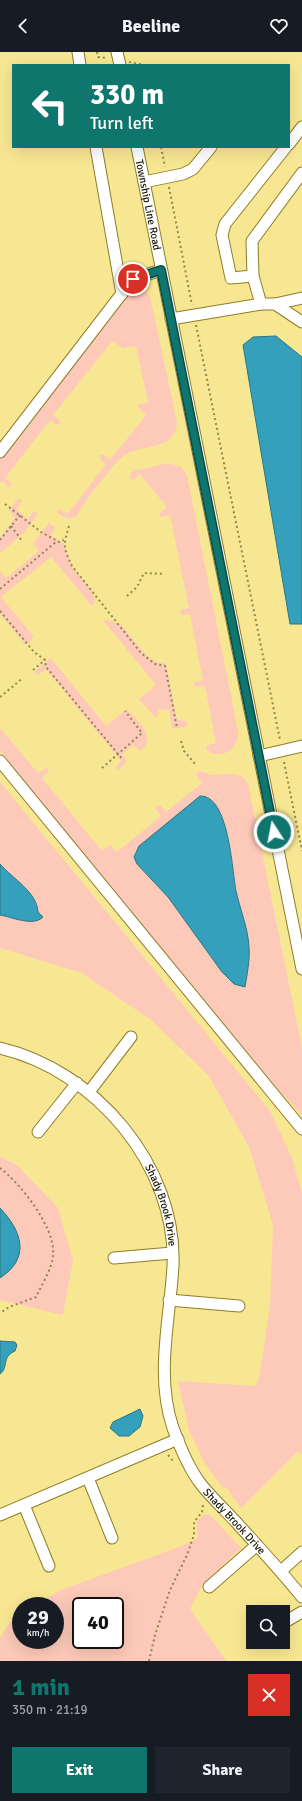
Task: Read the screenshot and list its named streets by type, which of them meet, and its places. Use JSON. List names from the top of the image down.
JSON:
{
  "streets": {
    "street": ["Township Line Road", "Shady Brook Drive"]
  },
  "page": {
    "header": "Beeline",
    "turn": ["330 m", "Turn left"],
    "speed": "29 km/h",
    "limit": "40",
    "heading": ["1 min", "350 m · 21:19"],
    "buttons": ["Exit", "Share"]
  }
}
